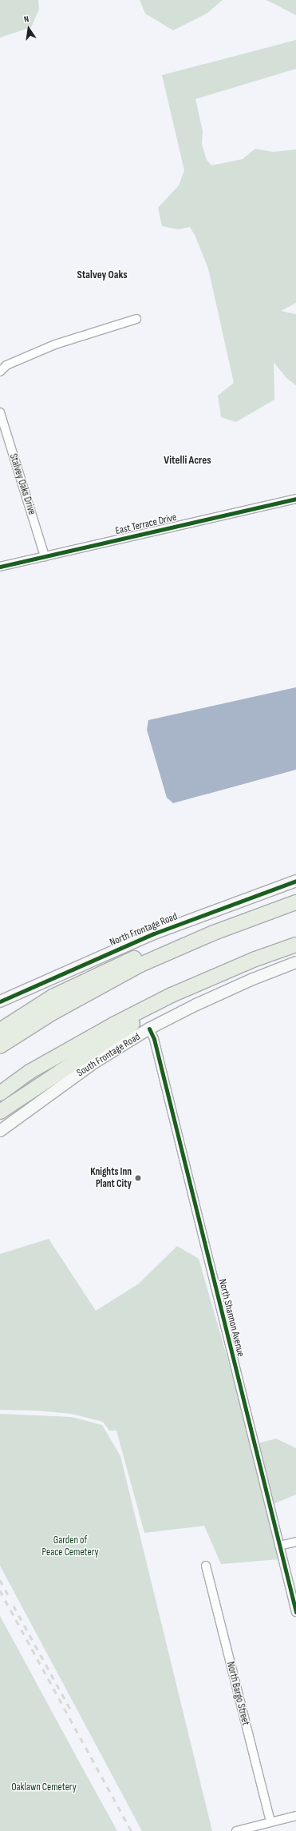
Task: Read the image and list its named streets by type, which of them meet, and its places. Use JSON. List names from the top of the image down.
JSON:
{
  "streets": {
    "street": [
      "Stalvey Oaks Drive",
      "East Terrace Drive",
      "North Frontage Road",
      "South Frontage Road",
      "North Shannon Avenue",
      "North Bargo Street"
    ]
  },
  "crossings": [
    ["Stalvey Oaks Drive", "East Terrace Drive"],
    ["South Frontage Road", "North Shannon Avenue"]
  ],
  "districts": ["Stalvey Oaks", "Vitelli Acres"],
  "parks": ["Garden of Peace Cemetery", "Oaklawn Cemetery"],
  "places": ["Knights Inn Plant City"],
  "north": "top"
}
